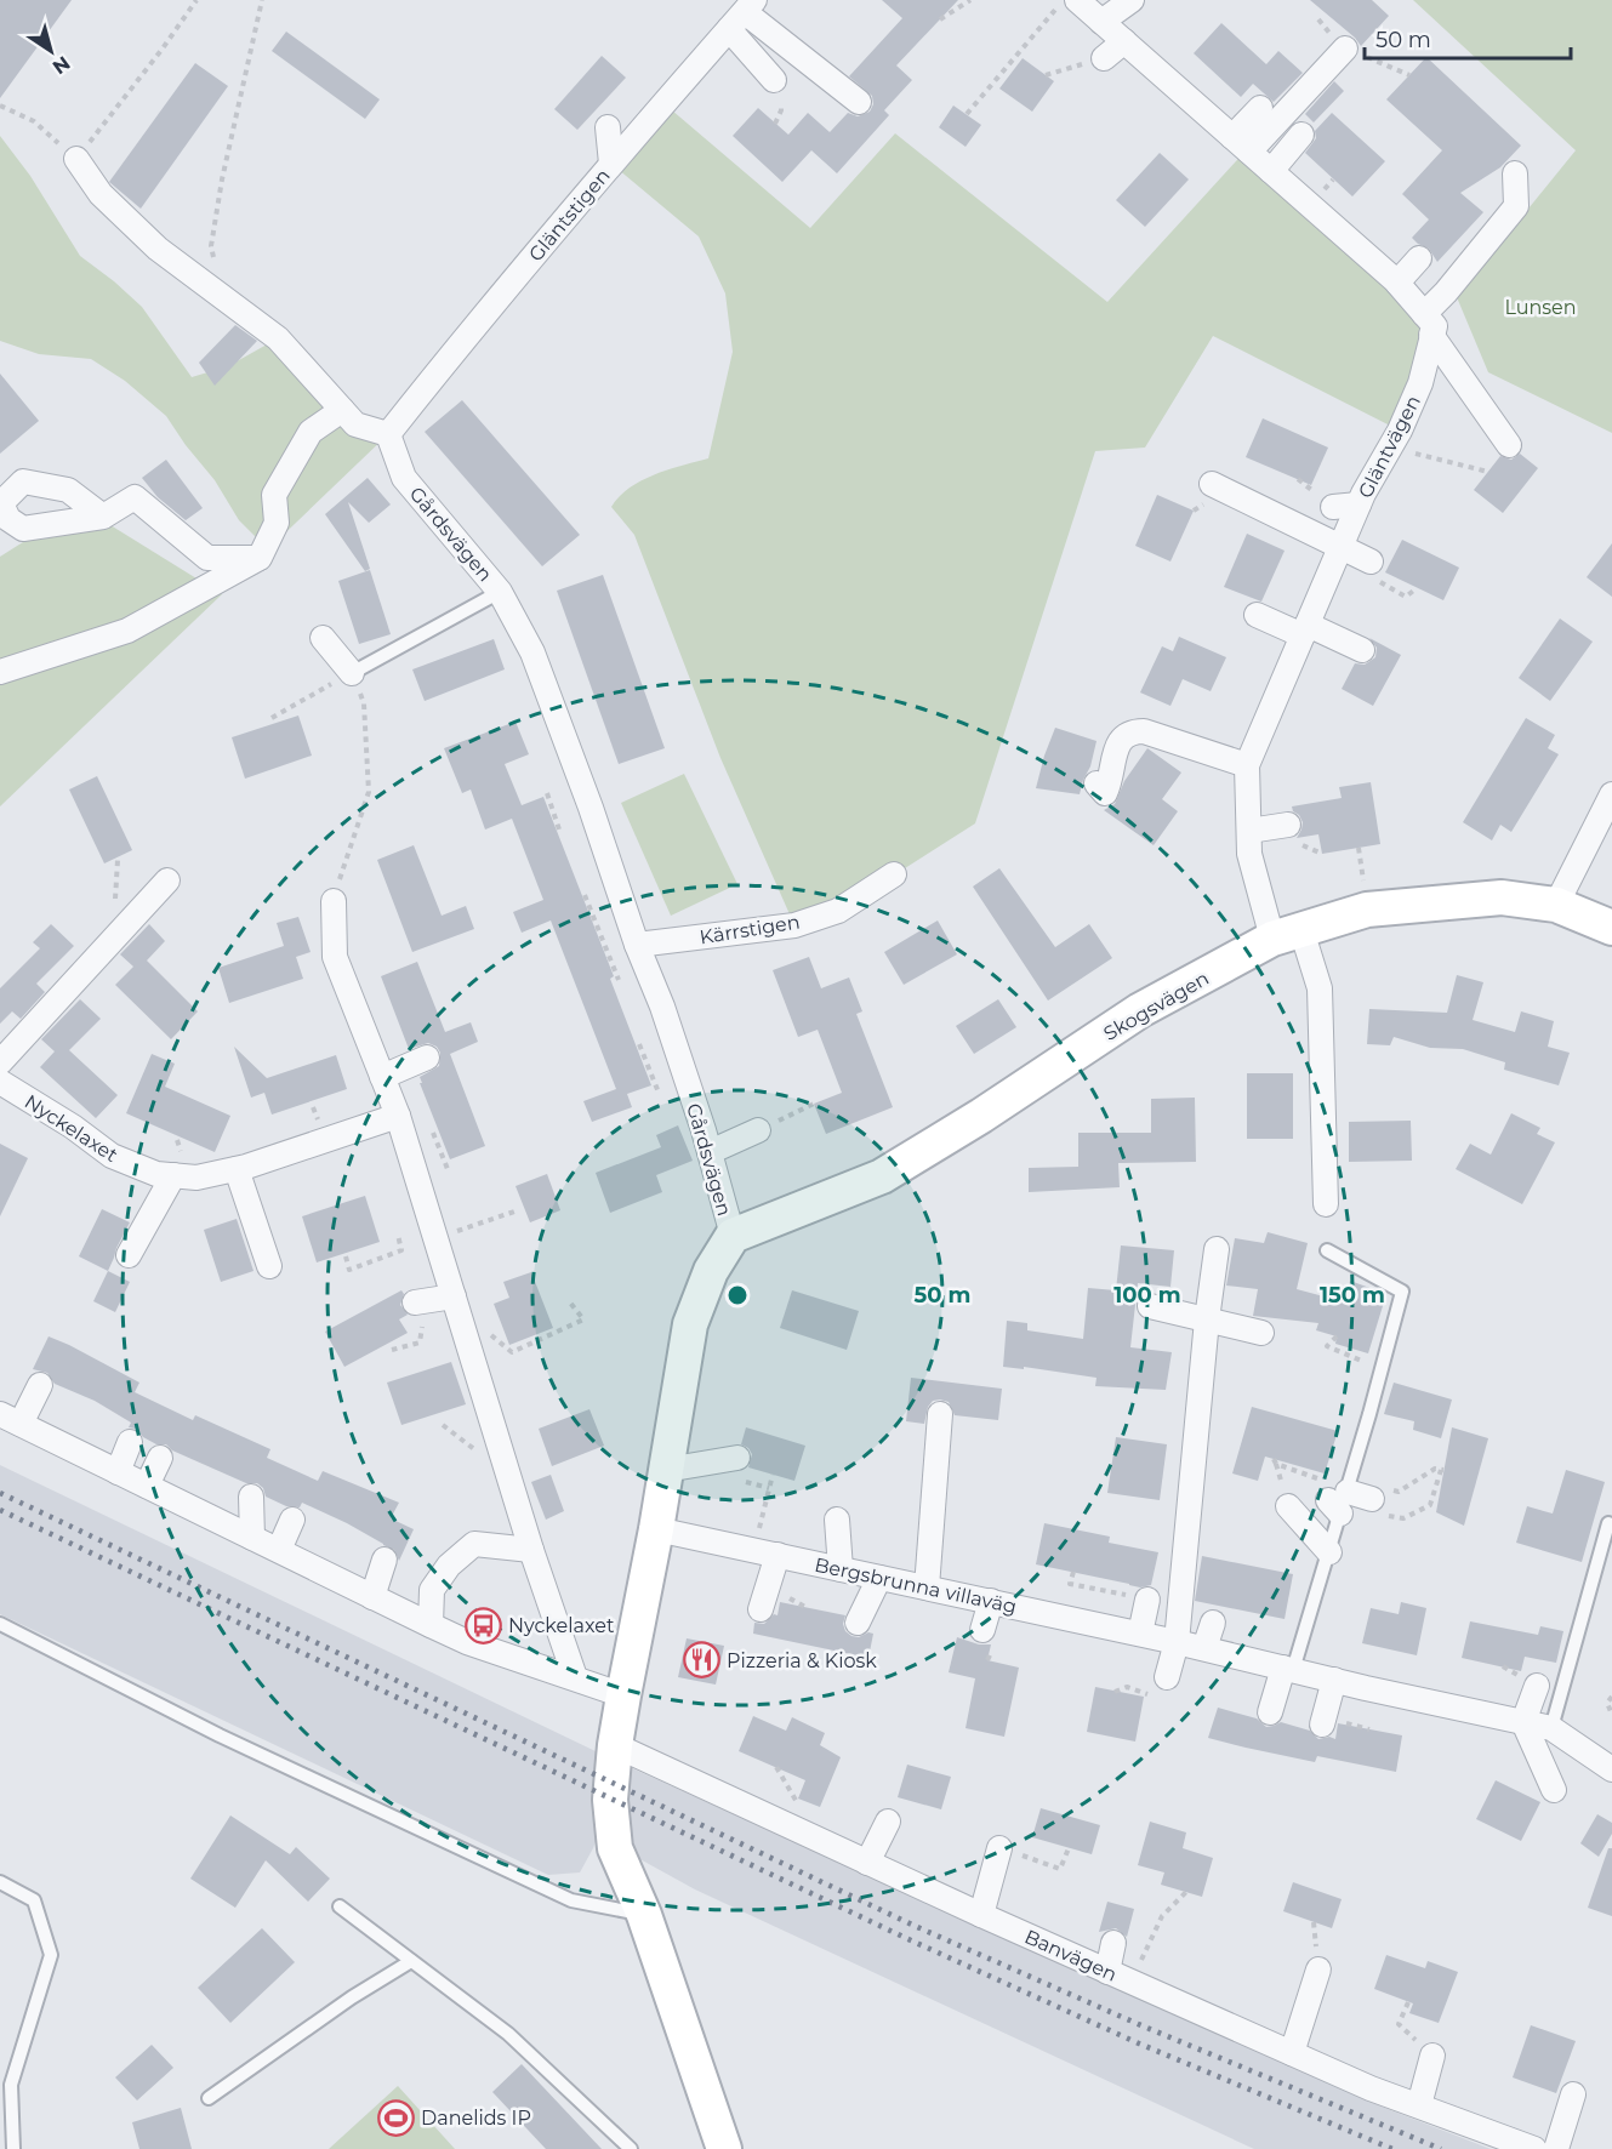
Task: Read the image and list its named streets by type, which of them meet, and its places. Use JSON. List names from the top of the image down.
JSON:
{
  "streets": {
    "street": [
      "Gläntstigen",
      "Gläntvägen",
      "Gårdsvägen",
      "Kärrstigen",
      "Skogsvägen",
      "Nyckelaxet",
      "Bergsbrunna villaväg",
      "Banvägen"
    ]
  },
  "crossings": [
    ["Gläntstigen", "Gårdsvägen"],
    ["Gläntvägen", "Skogsvägen"],
    ["Gårdsvägen", "Kärrstigen"],
    ["Gårdsvägen", "Skogsvägen"],
    ["Gårdsvägen", "Bergsbrunna villaväg"],
    ["Gårdsvägen", "Banvägen"]
  ],
  "parks": ["Lunsen"],
  "places": {
    "bus stop": ["Nyckelaxet"],
    "restaurant": ["Pizzeria & Kiosk"],
    "sports": ["Danelids IP"]
  },
  "scale_bar": "50 m",
  "north": "bottom right",
  "rings": ["50 m", "100 m", "150 m"]
}
